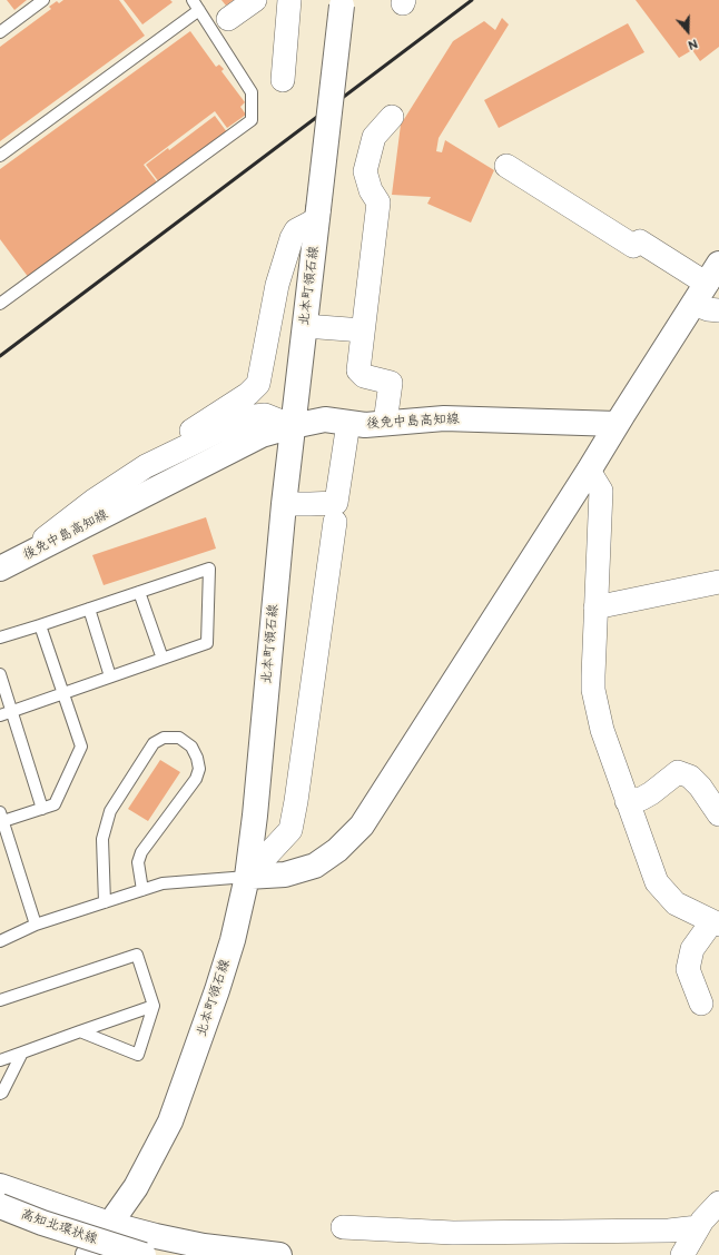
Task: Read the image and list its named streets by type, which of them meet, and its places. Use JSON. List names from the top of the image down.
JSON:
{
  "streets": {
    "main road": ["北本町領石線", "後免中島高知線", "高知北環状線"]
  },
  "crossings": [
    ["北本町領石線", "後免中島高知線"]
  ],
  "north": "bottom"
}
